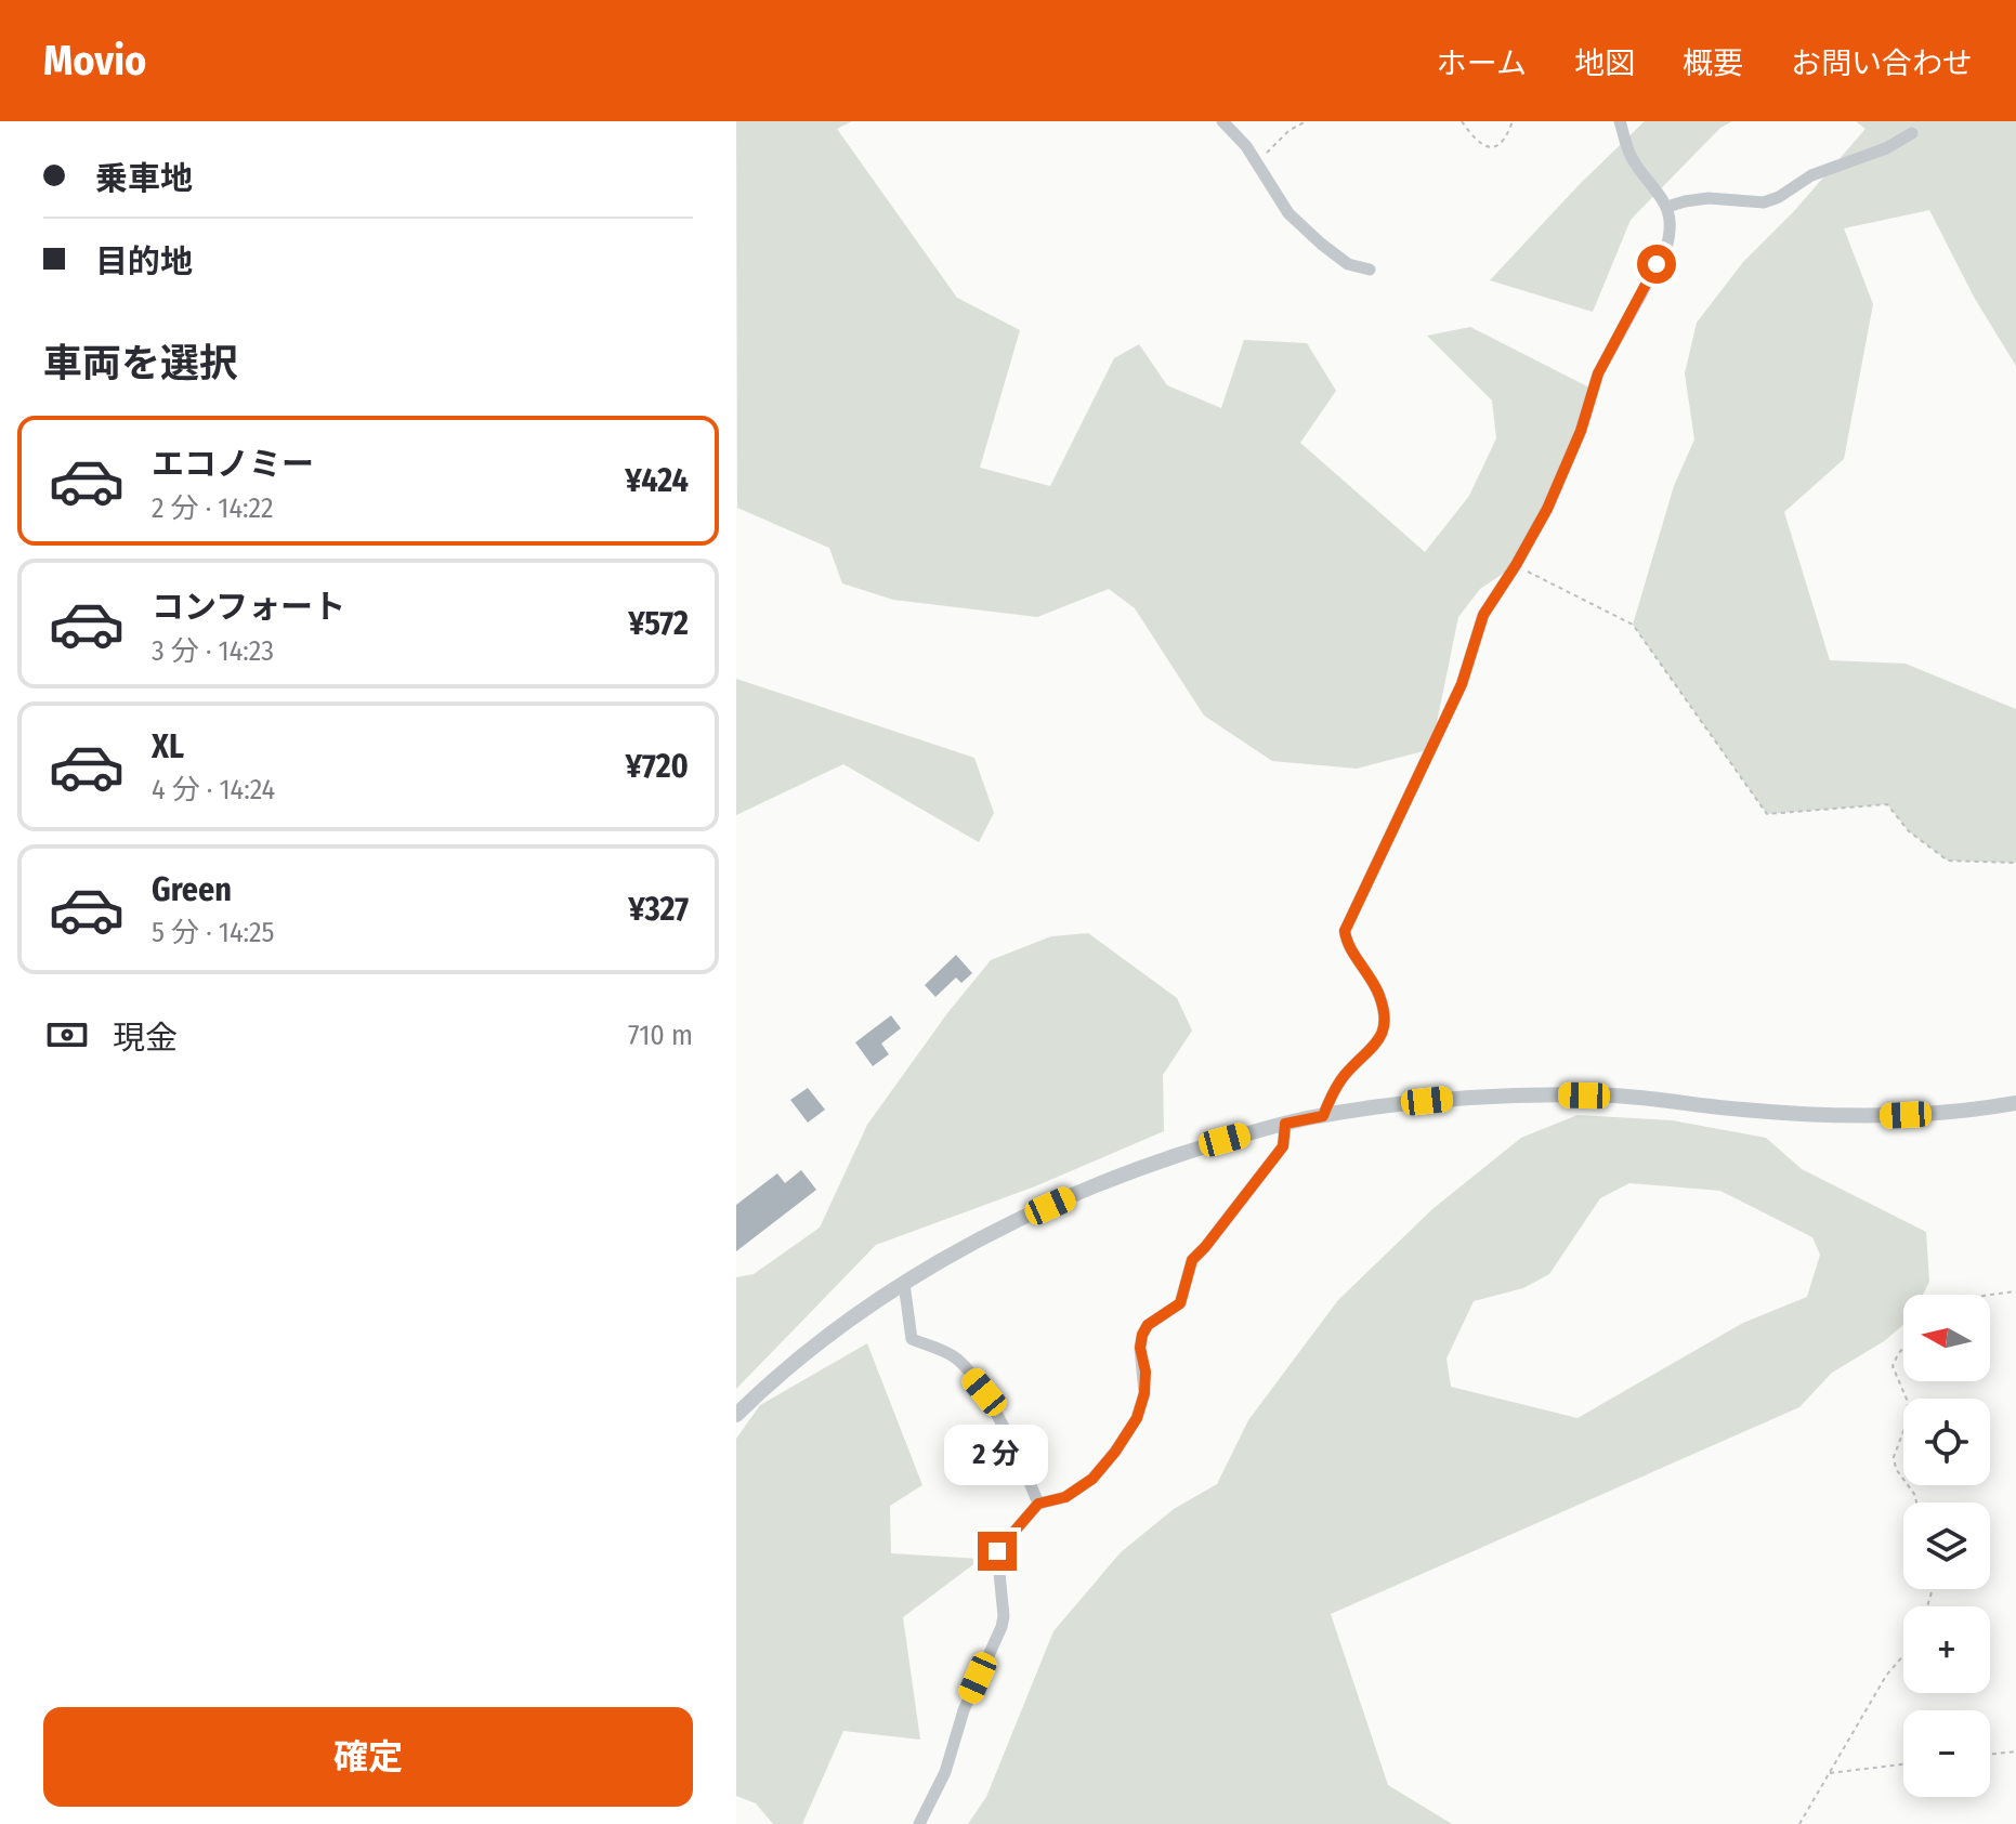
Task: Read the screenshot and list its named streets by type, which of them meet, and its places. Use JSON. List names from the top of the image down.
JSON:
{
  "north": "left",
  "page": {
    "header": "Movio",
    "nav": [
      "ホーム",
      "地図",
      "概要",
      "お問い合わせ"
    ],
    "banner": ["乗車地", "目的地"],
    "heading": "車両を選択",
    "list": [
      {
        "name": "エコノミー",
        "note": "2 分 · 14:22",
        "value": "¥424"
      },
      {
        "name": "コンフォート",
        "note": "3 分 · 14:23",
        "value": "¥572"
      },
      {
        "name": "XL",
        "note": "4 分 · 14:24",
        "value": "¥720"
      },
      {
        "name": "Green",
        "note": "5 分 · 14:25",
        "value": "¥327"
      }
    ],
    "pay": ["現金", "710 m"],
    "map_buttons": ["+", "−"],
    "bubble": "2 分",
    "buttons": "確定"
  }
}
